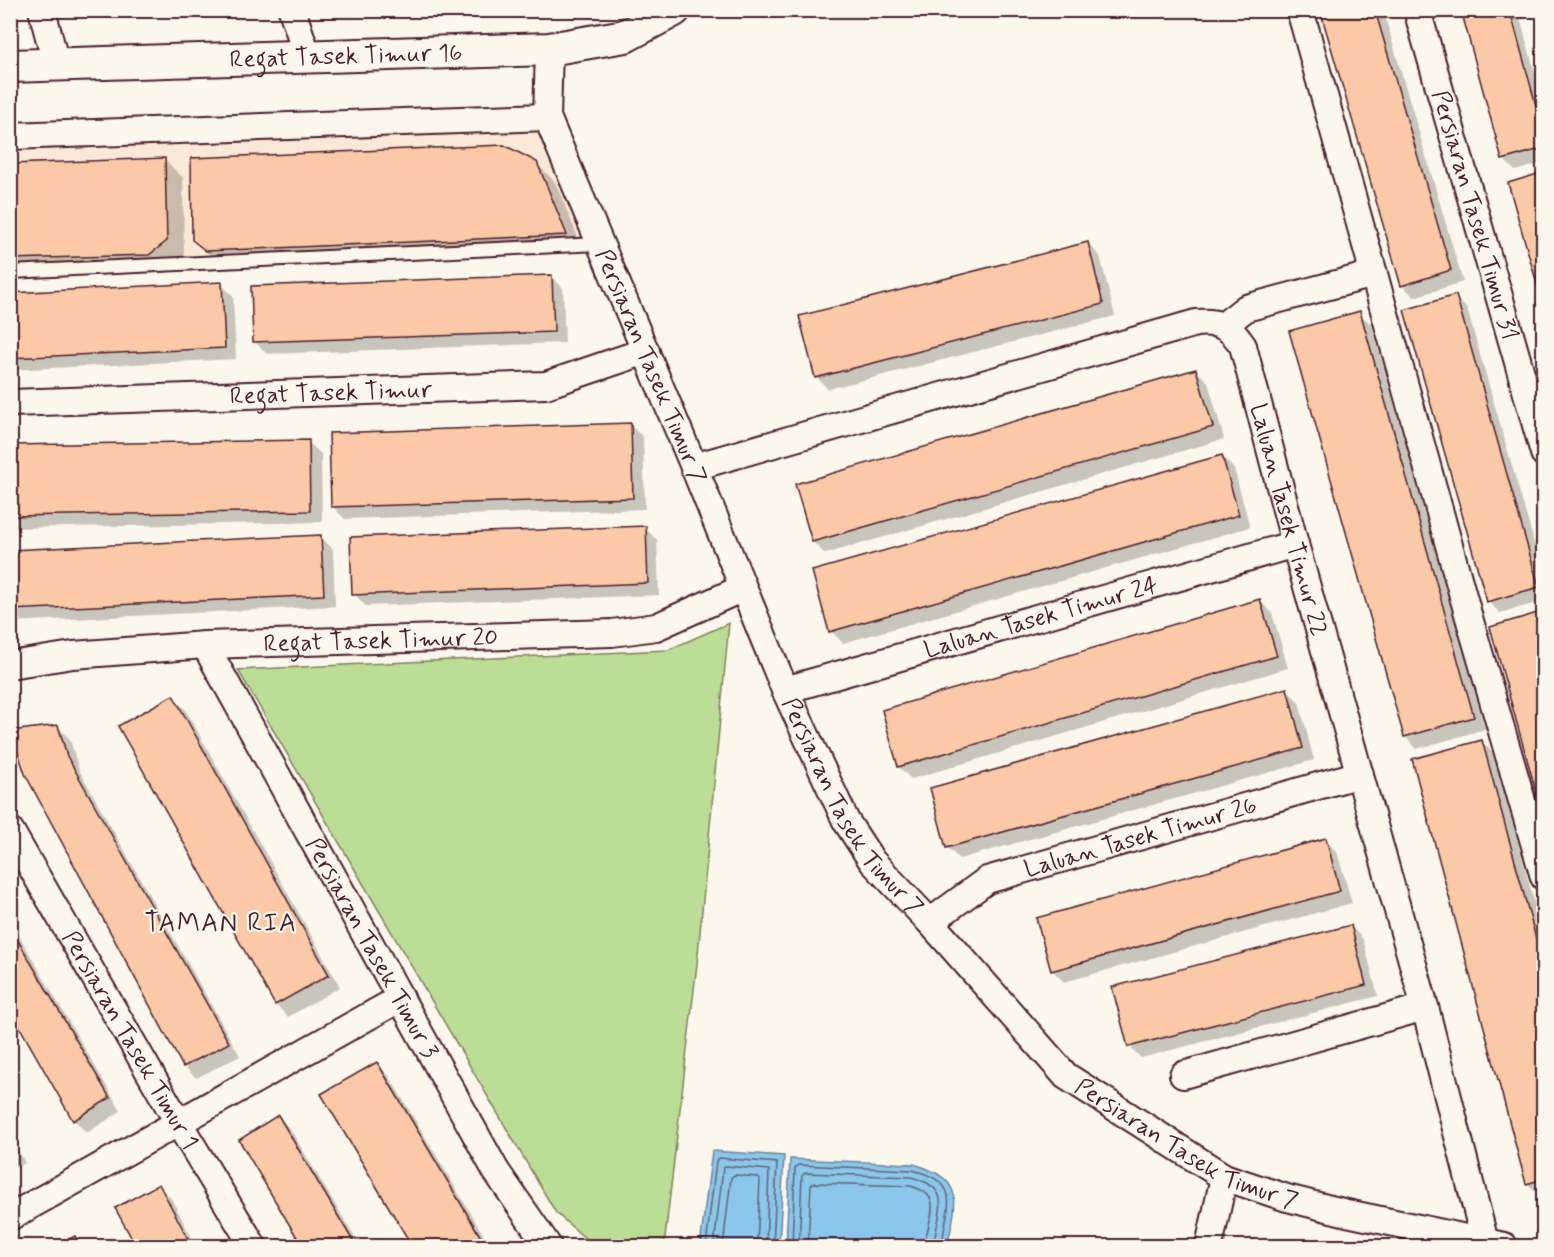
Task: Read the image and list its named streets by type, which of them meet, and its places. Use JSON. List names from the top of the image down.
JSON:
{
  "streets": {
    "street": [
      "Regat Tasek Timur 16",
      "Persiaran Tasek Timur 31",
      "Persiaran Tasek Timur 7",
      "Regat Tasek Timur",
      "Laluan Tasek Timur 22",
      "Laluan Tasek Timur 24",
      "Regat Tasek Timur 20",
      "Laluan Tasek Timur 26",
      "Persiaran Tasek Timur 3",
      "Persiaran Tasek Timur 1"
    ]
  },
  "crossings": [
    ["Regat Tasek Timur 16", "Persiaran Tasek Timur 7"],
    ["Persiaran Tasek Timur 7", "Regat Tasek Timur"],
    ["Persiaran Tasek Timur 7", "Laluan Tasek Timur 22"],
    ["Persiaran Tasek Timur 7", "Laluan Tasek Timur 24"],
    ["Persiaran Tasek Timur 7", "Regat Tasek Timur 20"],
    ["Persiaran Tasek Timur 7", "Laluan Tasek Timur 26"],
    ["Laluan Tasek Timur 22", "Laluan Tasek Timur 24"],
    ["Laluan Tasek Timur 22", "Laluan Tasek Timur 26"],
    ["Regat Tasek Timur 20", "Persiaran Tasek Timur 3"]
  ],
  "districts": ["TAMAN RIA"]
}
